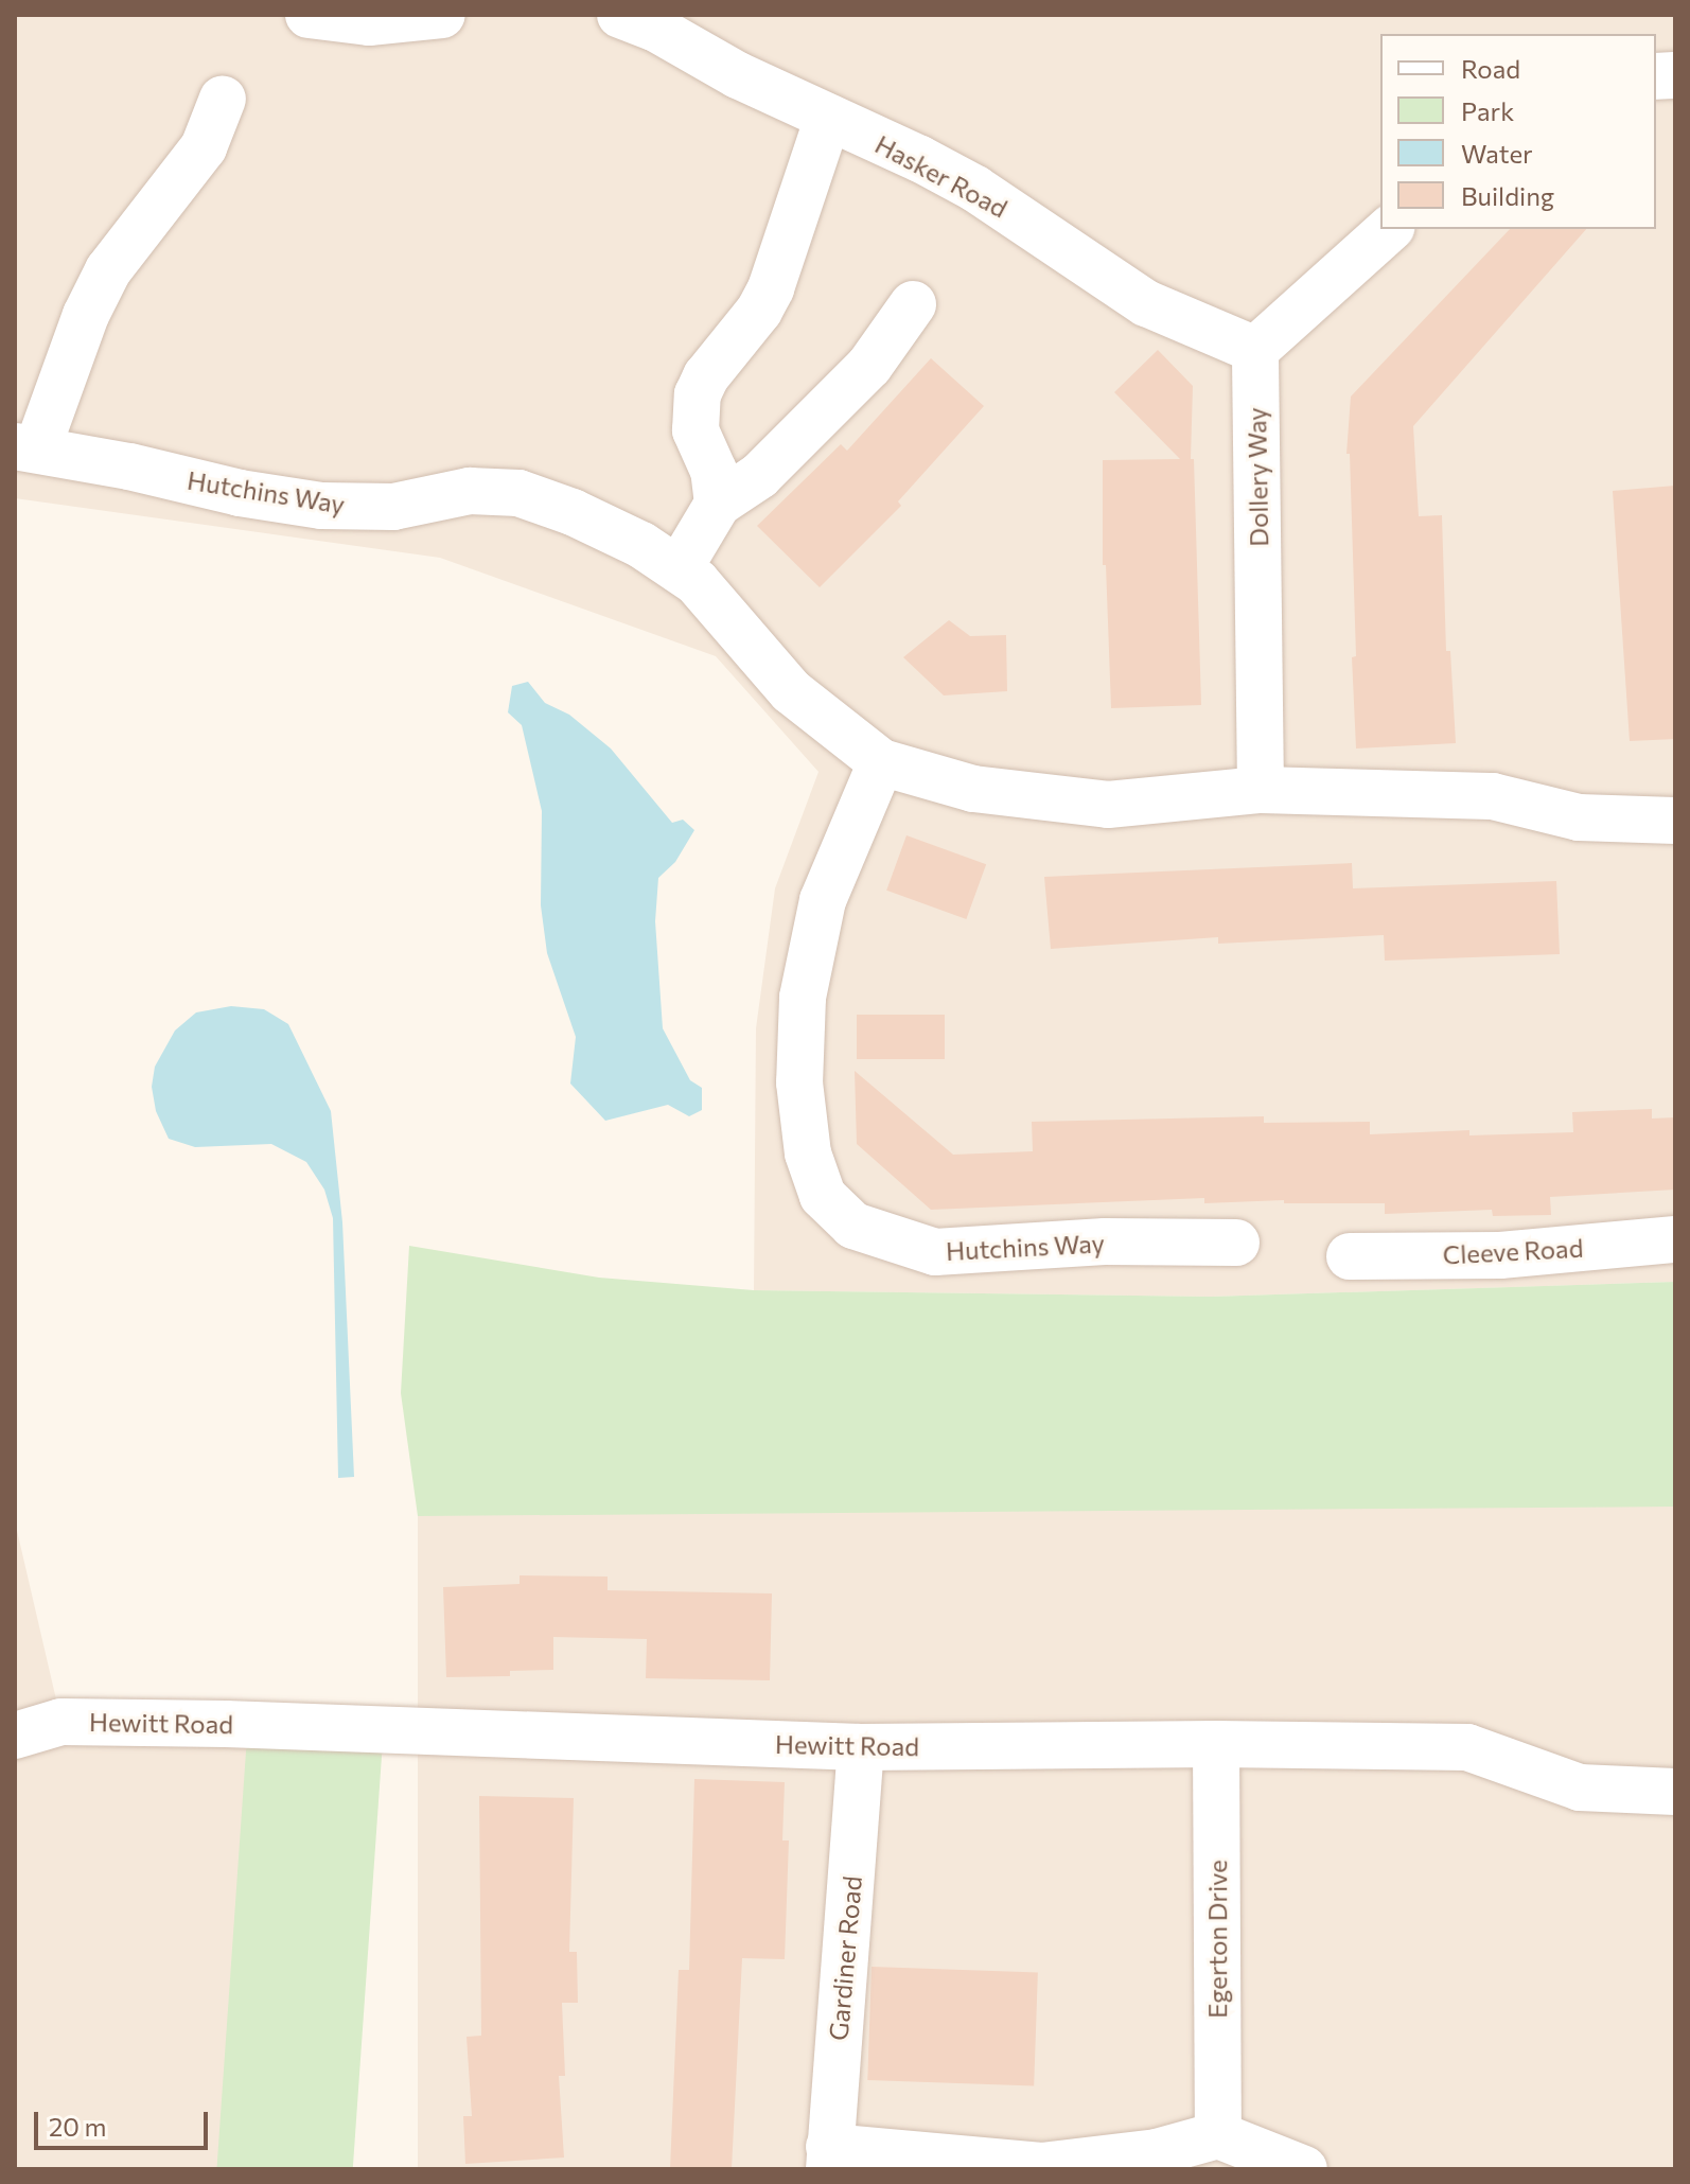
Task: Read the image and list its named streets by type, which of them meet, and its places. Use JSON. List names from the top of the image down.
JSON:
{
  "streets": {
    "street": [
      "Hasker Road",
      "Dollery Way",
      "Hutchins Way",
      "Cleeve Road",
      "Hewitt Road",
      "Egerton Drive",
      "Gardiner Road"
    ]
  },
  "crossings": [
    ["Hasker Road", "Dollery Way"],
    ["Dollery Way", "Hutchins Way"],
    ["Hewitt Road", "Egerton Drive"],
    ["Hewitt Road", "Gardiner Road"]
  ],
  "legend": [
    "Road",
    "Park",
    "Water",
    "Building"
  ],
  "scale_bar": "20 m"
}
